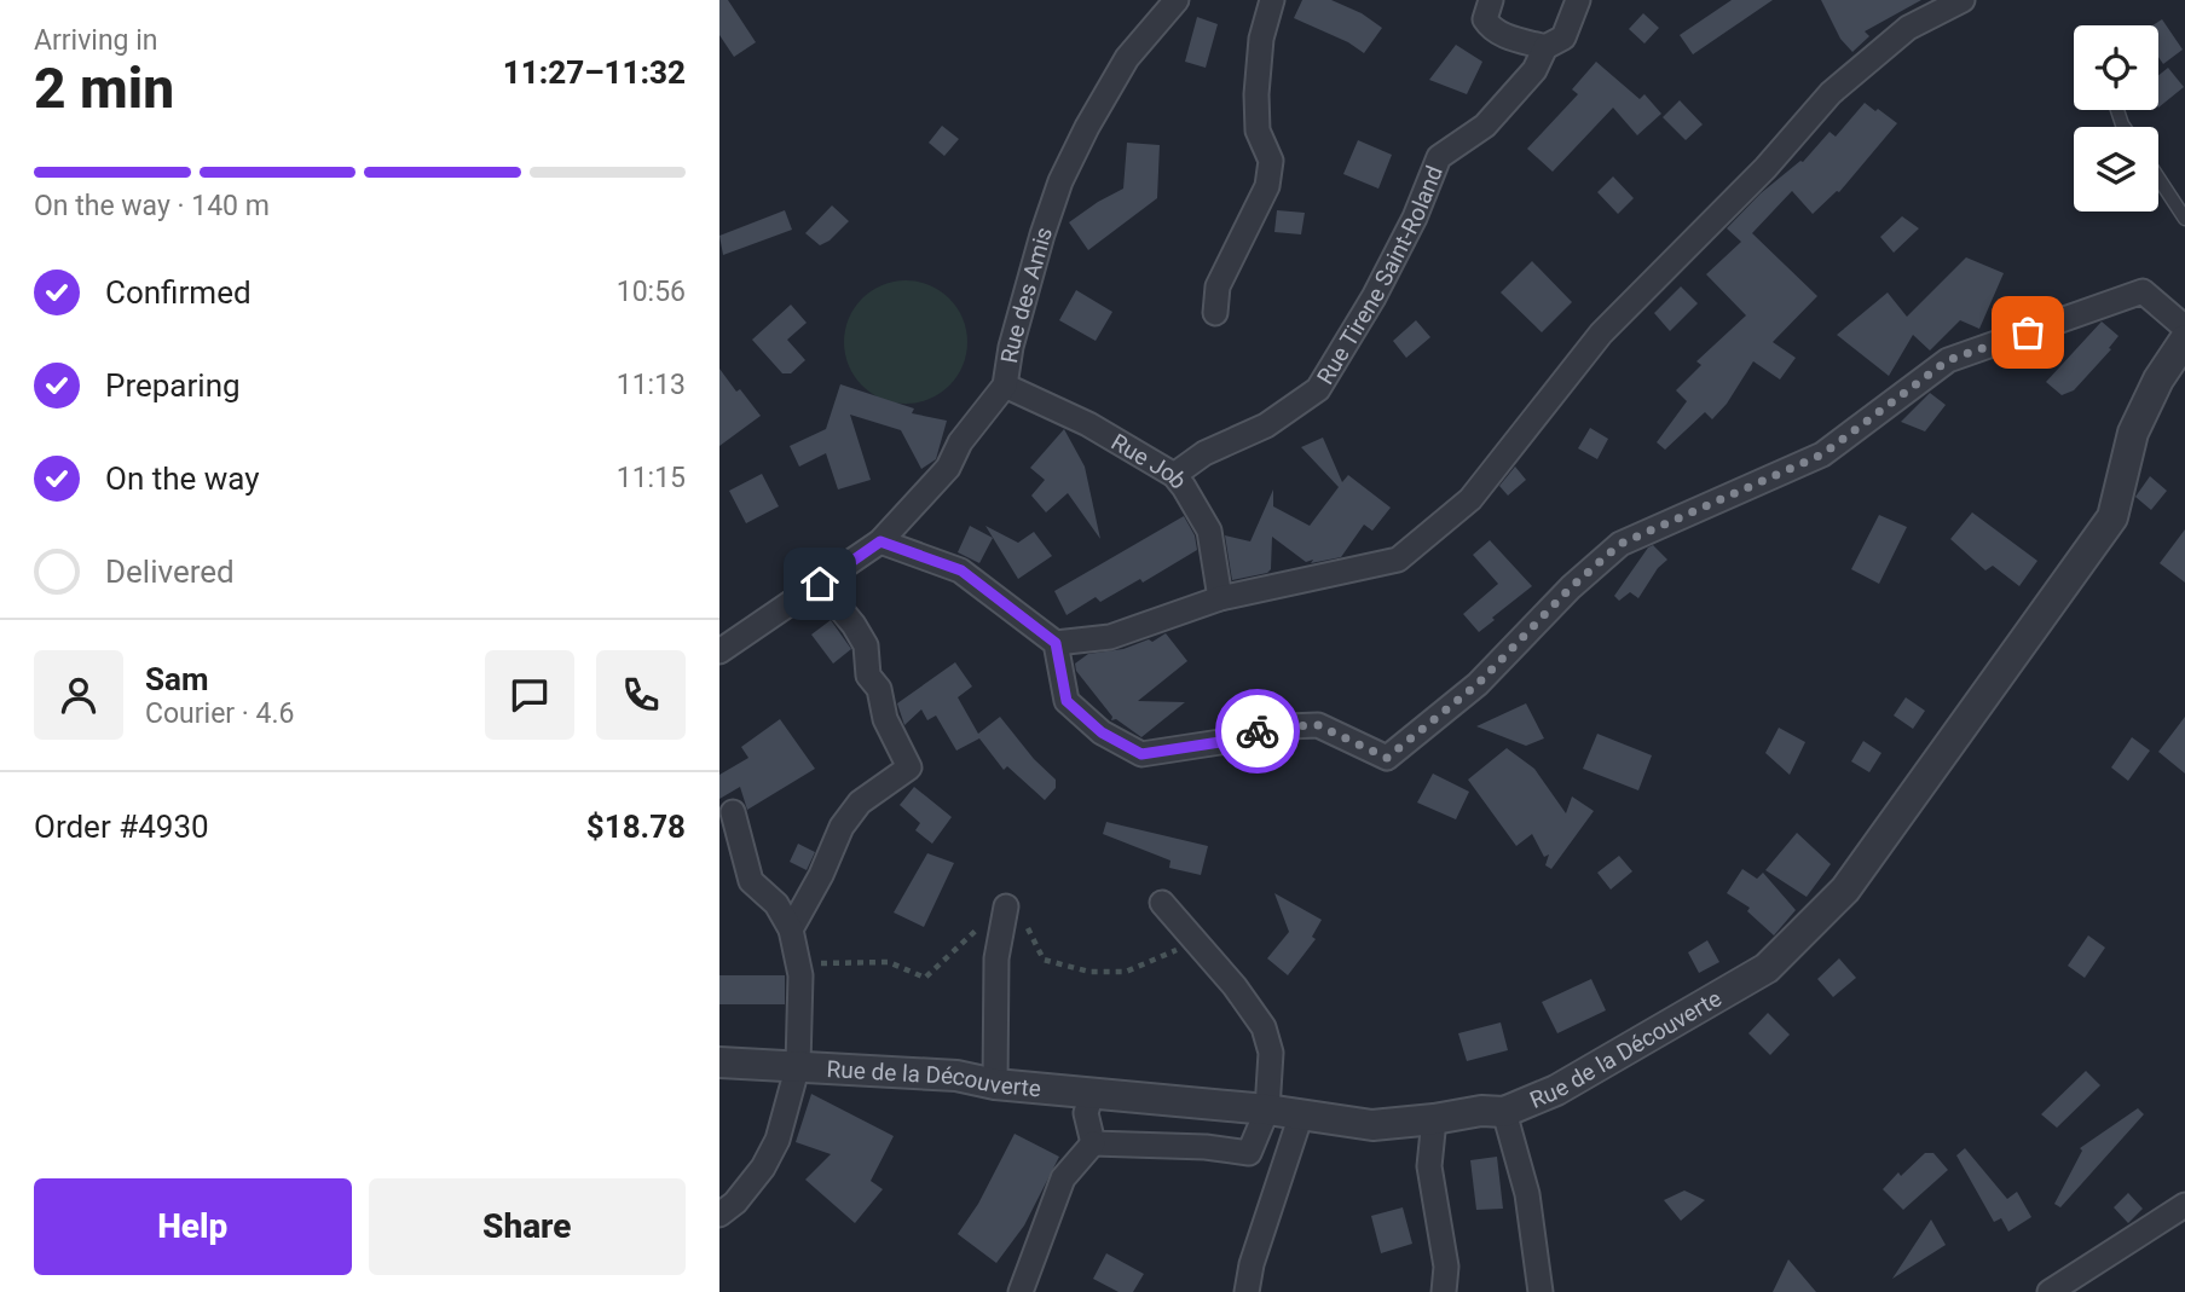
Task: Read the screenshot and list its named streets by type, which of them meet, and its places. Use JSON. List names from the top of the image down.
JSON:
{
  "streets": {
    "street": [
      "Rue Tirene Saint-Roland",
      "Rue des Amis",
      "Rue Job",
      "Rue de la Découverte"
    ]
  },
  "crossings": [
    ["Rue Tirene Saint-Roland", "Rue Job"],
    ["Rue des Amis", "Rue Job"]
  ],
  "page": {
    "heading": ["2 min", "Arriving in", "11:27–11:32"],
    "panel": [
      "Sam",
      "Courier · 4.6",
      "Order #4930",
      "$18.78"
    ],
    "bar": "On the way · 140 m",
    "list": [
      ["Confirmed", "10:56"],
      ["Preparing", "11:13"],
      ["On the way", "11:15"],
      "Delivered"
    ],
    "buttons": ["Help", "Share"]
  }
}
